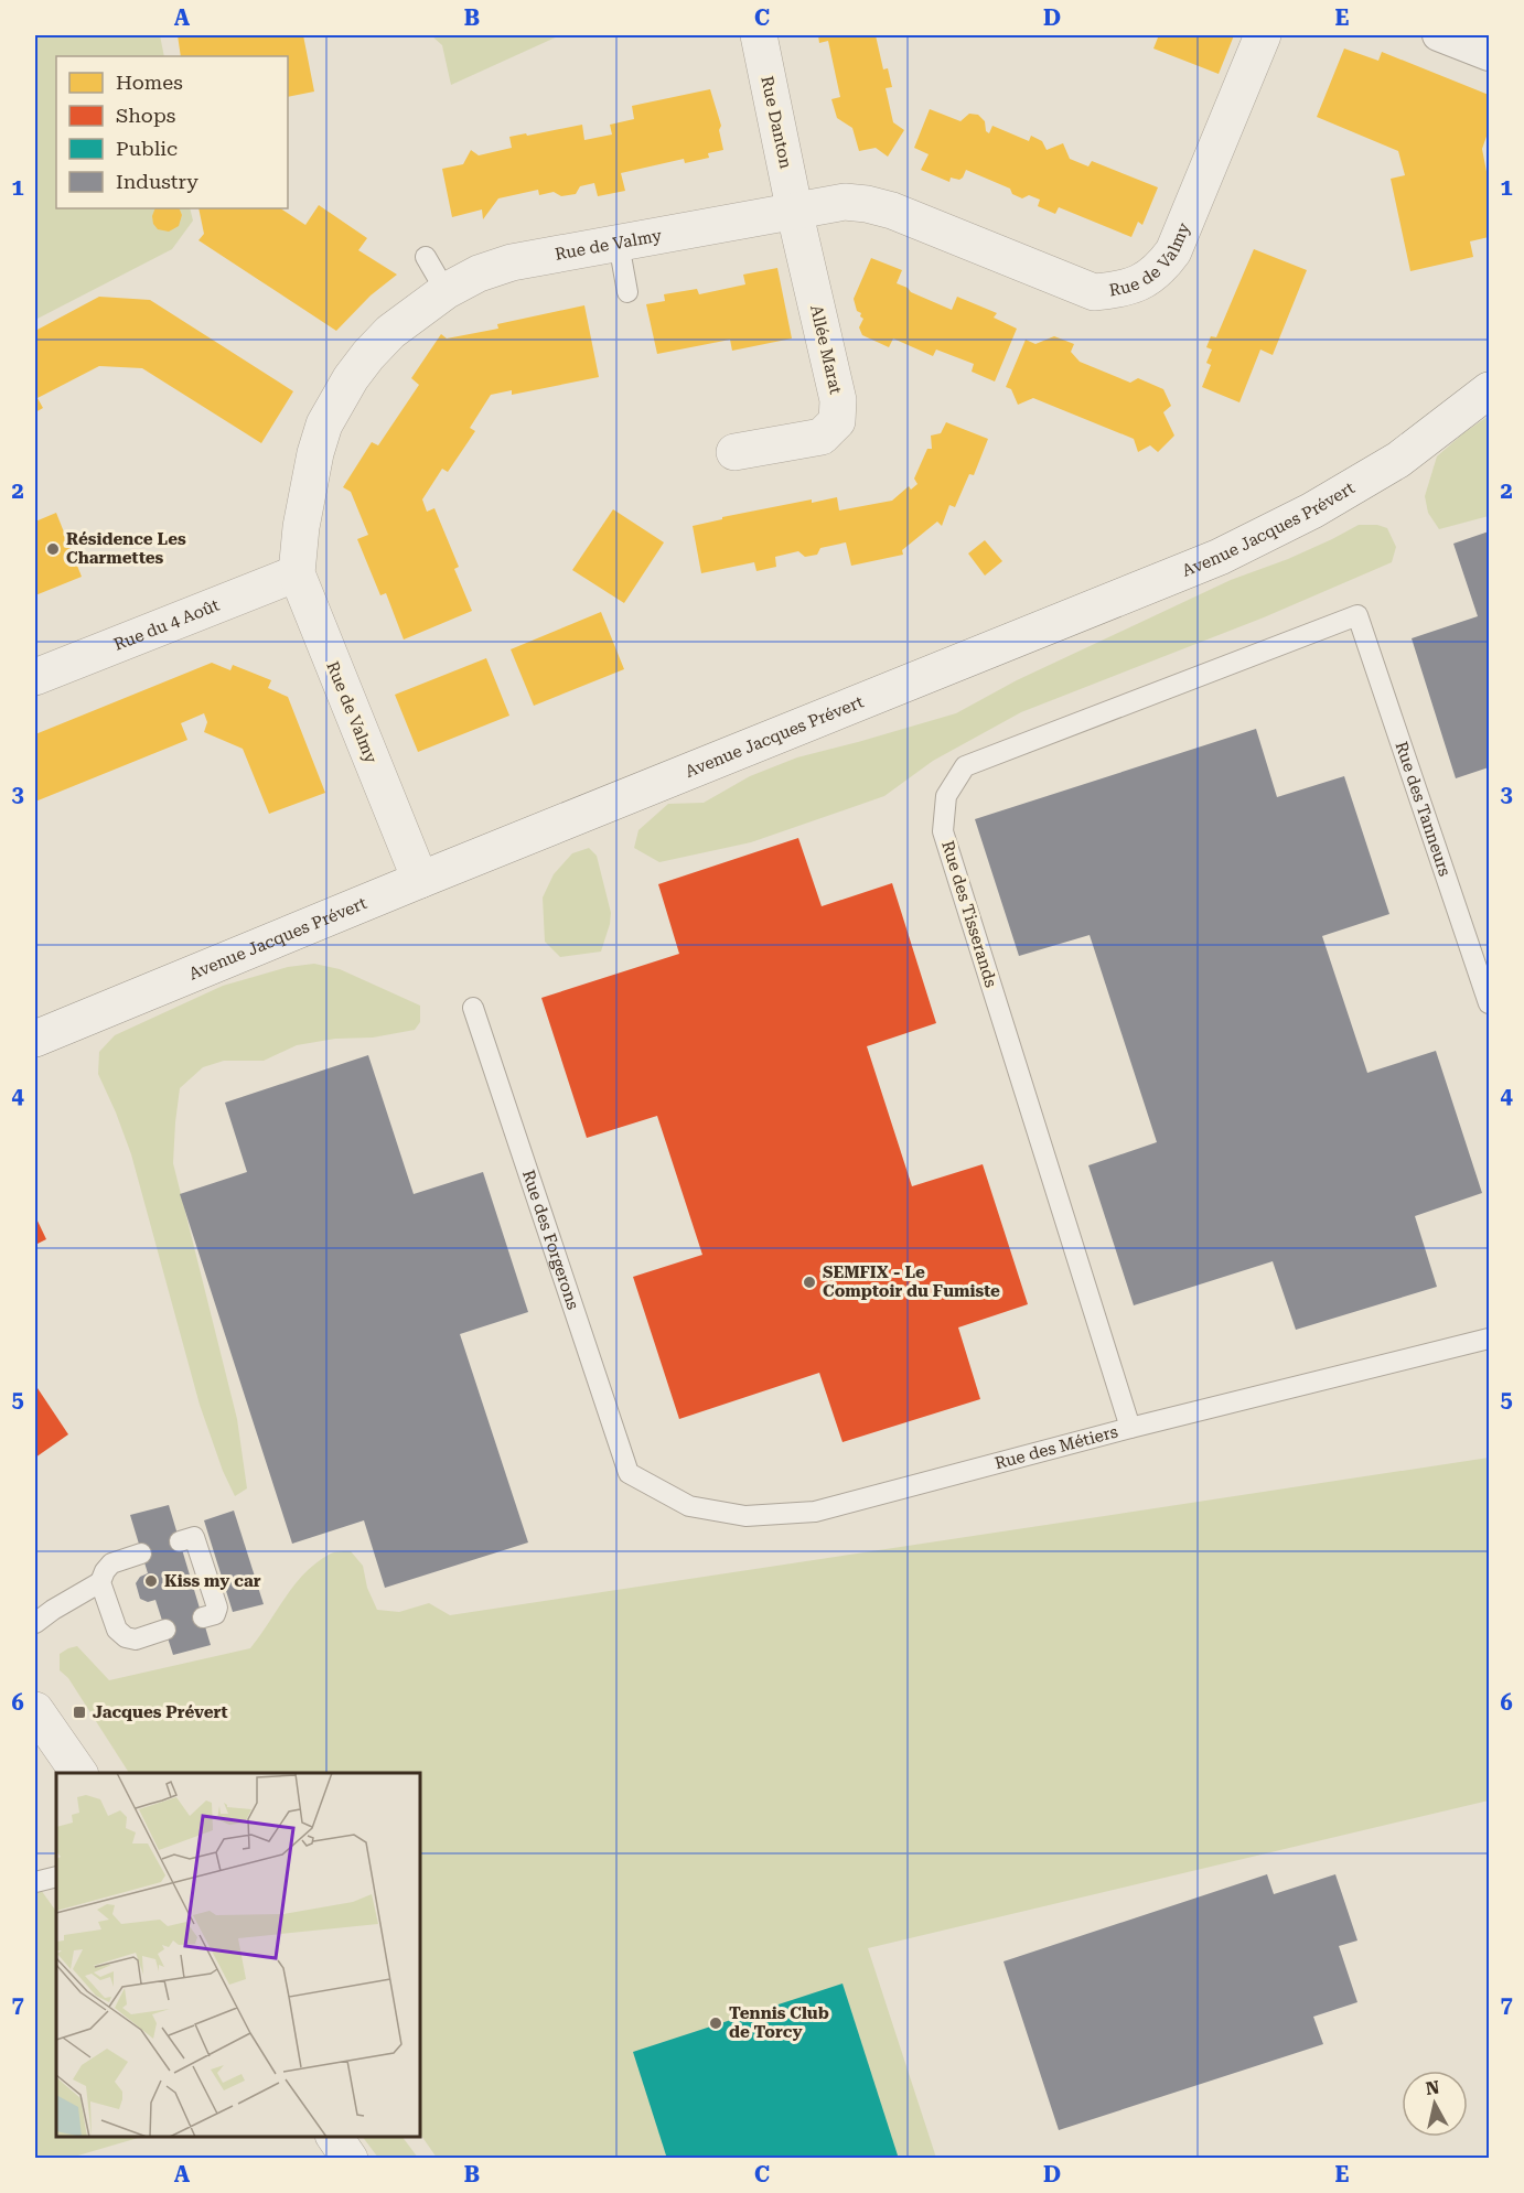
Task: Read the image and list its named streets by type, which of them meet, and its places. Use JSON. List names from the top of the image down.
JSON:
{
  "streets": {
    "street": [
      "Rue Danton",
      "Rue de Valmy",
      "Allée Marat",
      "Avenue Jacques Prévert",
      "Rue du 4 Août"
    ],
    "lane": [
      "Rue des Tanneurs",
      "Rue des Tisserands",
      "Rue des Forgerons",
      "Rue des Métiers"
    ]
  },
  "crossings": [
    ["Rue Danton", "Rue de Valmy"],
    ["Rue Danton", "Allée Marat"],
    ["Rue de Valmy", "Allée Marat"],
    ["Rue de Valmy", "Avenue Jacques Prévert"],
    ["Rue de Valmy", "Rue du 4 Août"],
    ["Rue des Tanneurs", "Rue des Tisserands"],
    ["Rue des Tisserands", "Rue des Métiers"],
    ["Rue des Forgerons", "Rue des Métiers"]
  ],
  "places": {
    "other": [
      "Résidence Les Charmettes",
      "SEMFIX - Le Comptoir du Fumiste",
      "Kiss my car",
      "Tennis Club de Torcy"
    ],
    "transit": ["Jacques Prévert"]
  },
  "legend": [
    "Homes",
    "Shops",
    "Public",
    "Industry"
  ],
  "north": "top",
  "grid": {
    "columns": [
      "A",
      "B",
      "C",
      "D",
      "E"
    ],
    "rows": [
      "1",
      "2",
      "3",
      "4",
      "5",
      "6",
      "7"
    ]
  }
}
